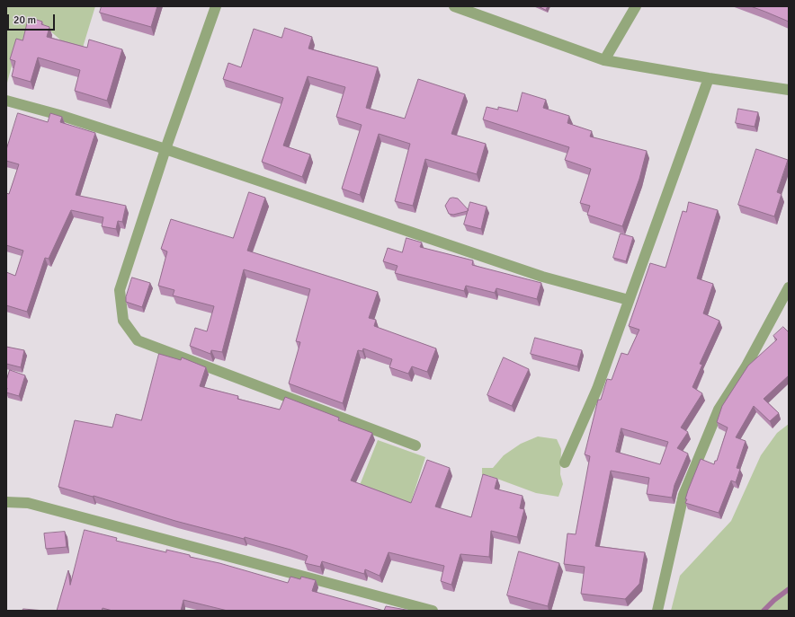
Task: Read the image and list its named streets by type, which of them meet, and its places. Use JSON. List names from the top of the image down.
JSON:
{
  "scale_bar": "20 m"
}
